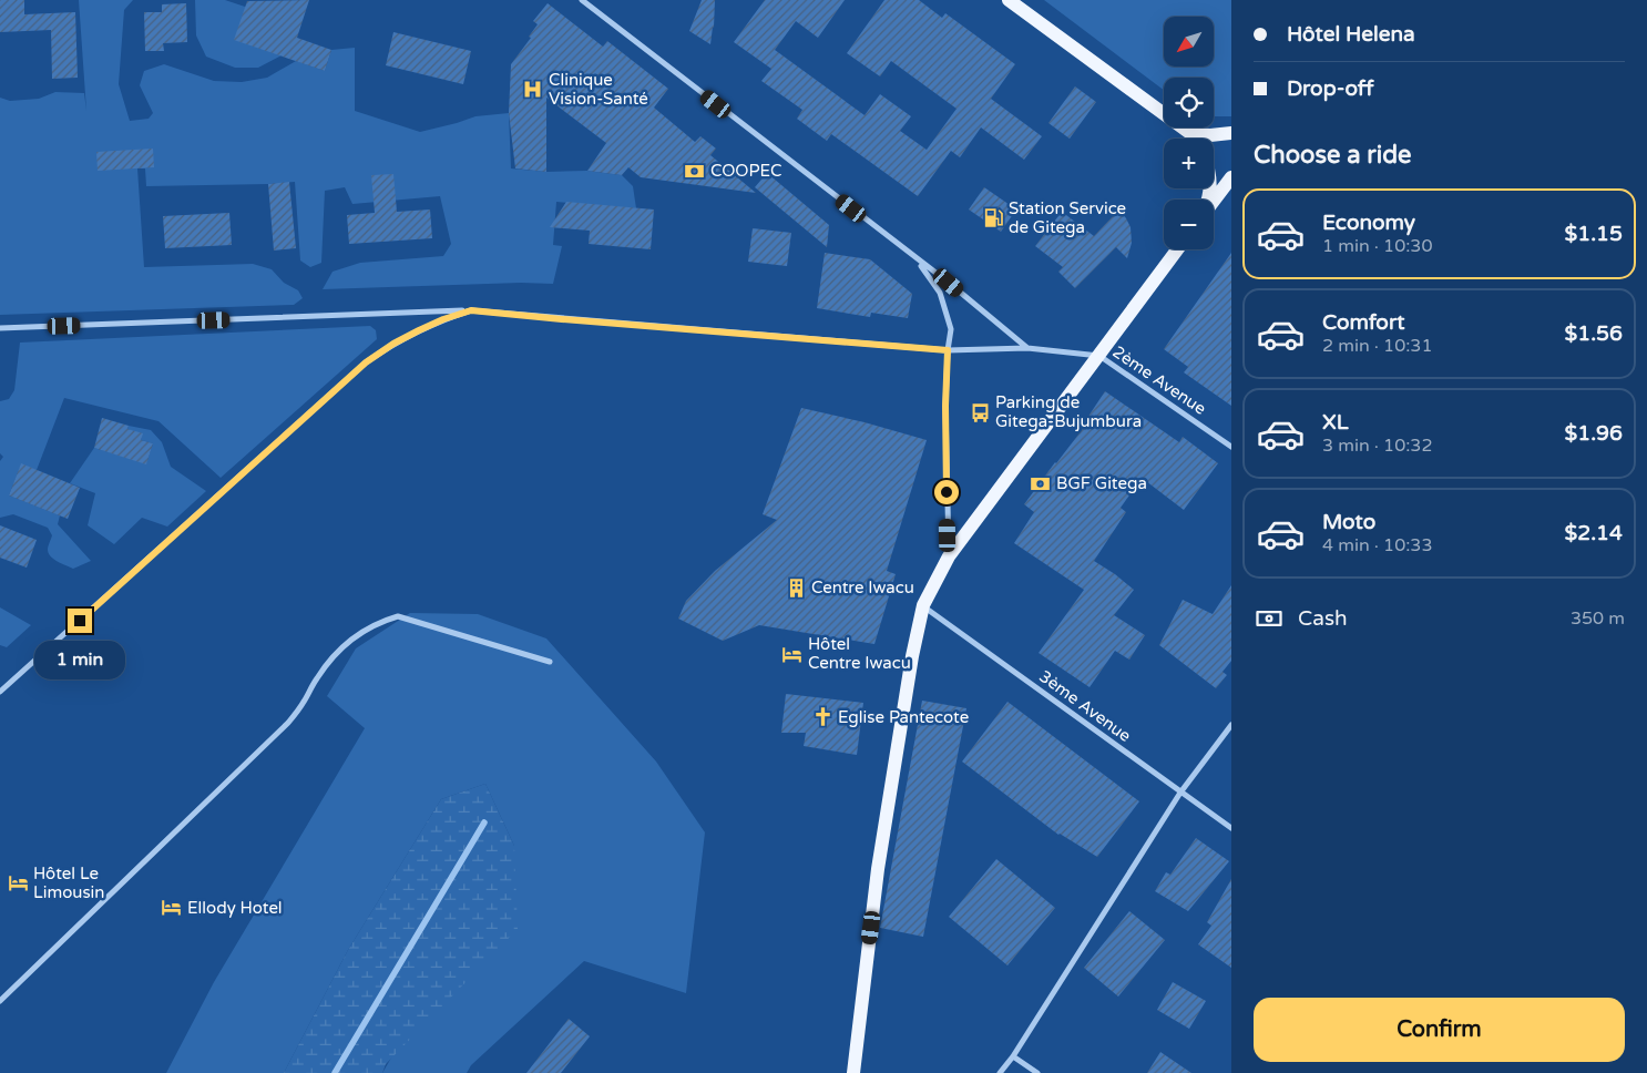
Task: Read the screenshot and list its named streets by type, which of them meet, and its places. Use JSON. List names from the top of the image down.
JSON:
{
  "streets": {
    "street": ["2ème Avenue", "3ème Avenue"]
  },
  "places": {
    "hospital": ["Clinique Vision-Santé"],
    "bank": ["COOPEC", "BGF Gitega"],
    "fuel station": ["Station Service de Gitega"],
    "bus stop": ["Parking de Gitega-Bujumbura"],
    "building": ["Centre Iwacu"],
    "hotel": ["Hôtel Centre Iwacu", "Hôtel Le Limousin", "Ellody Hotel"],
    "church": ["Eglise Pantecote"]
  },
  "north": "bottom left",
  "page": {
    "banner": ["Hôtel Helena", "Drop-off"],
    "map_buttons": ["+", "−"],
    "heading": "Choose a ride",
    "list": [
      {
        "name": "Economy",
        "note": "1 min · 10:30",
        "value": "$1.15"
      },
      {
        "name": "Comfort",
        "note": "2 min · 10:31",
        "value": "$1.56"
      },
      {
        "name": "XL",
        "note": "3 min · 10:32",
        "value": "$1.96"
      },
      {
        "name": "Moto",
        "note": "4 min · 10:33",
        "value": "$2.14"
      }
    ],
    "pay": ["Cash", "350 m"],
    "bubble": "1 min",
    "buttons": "Confirm"
  }
}
